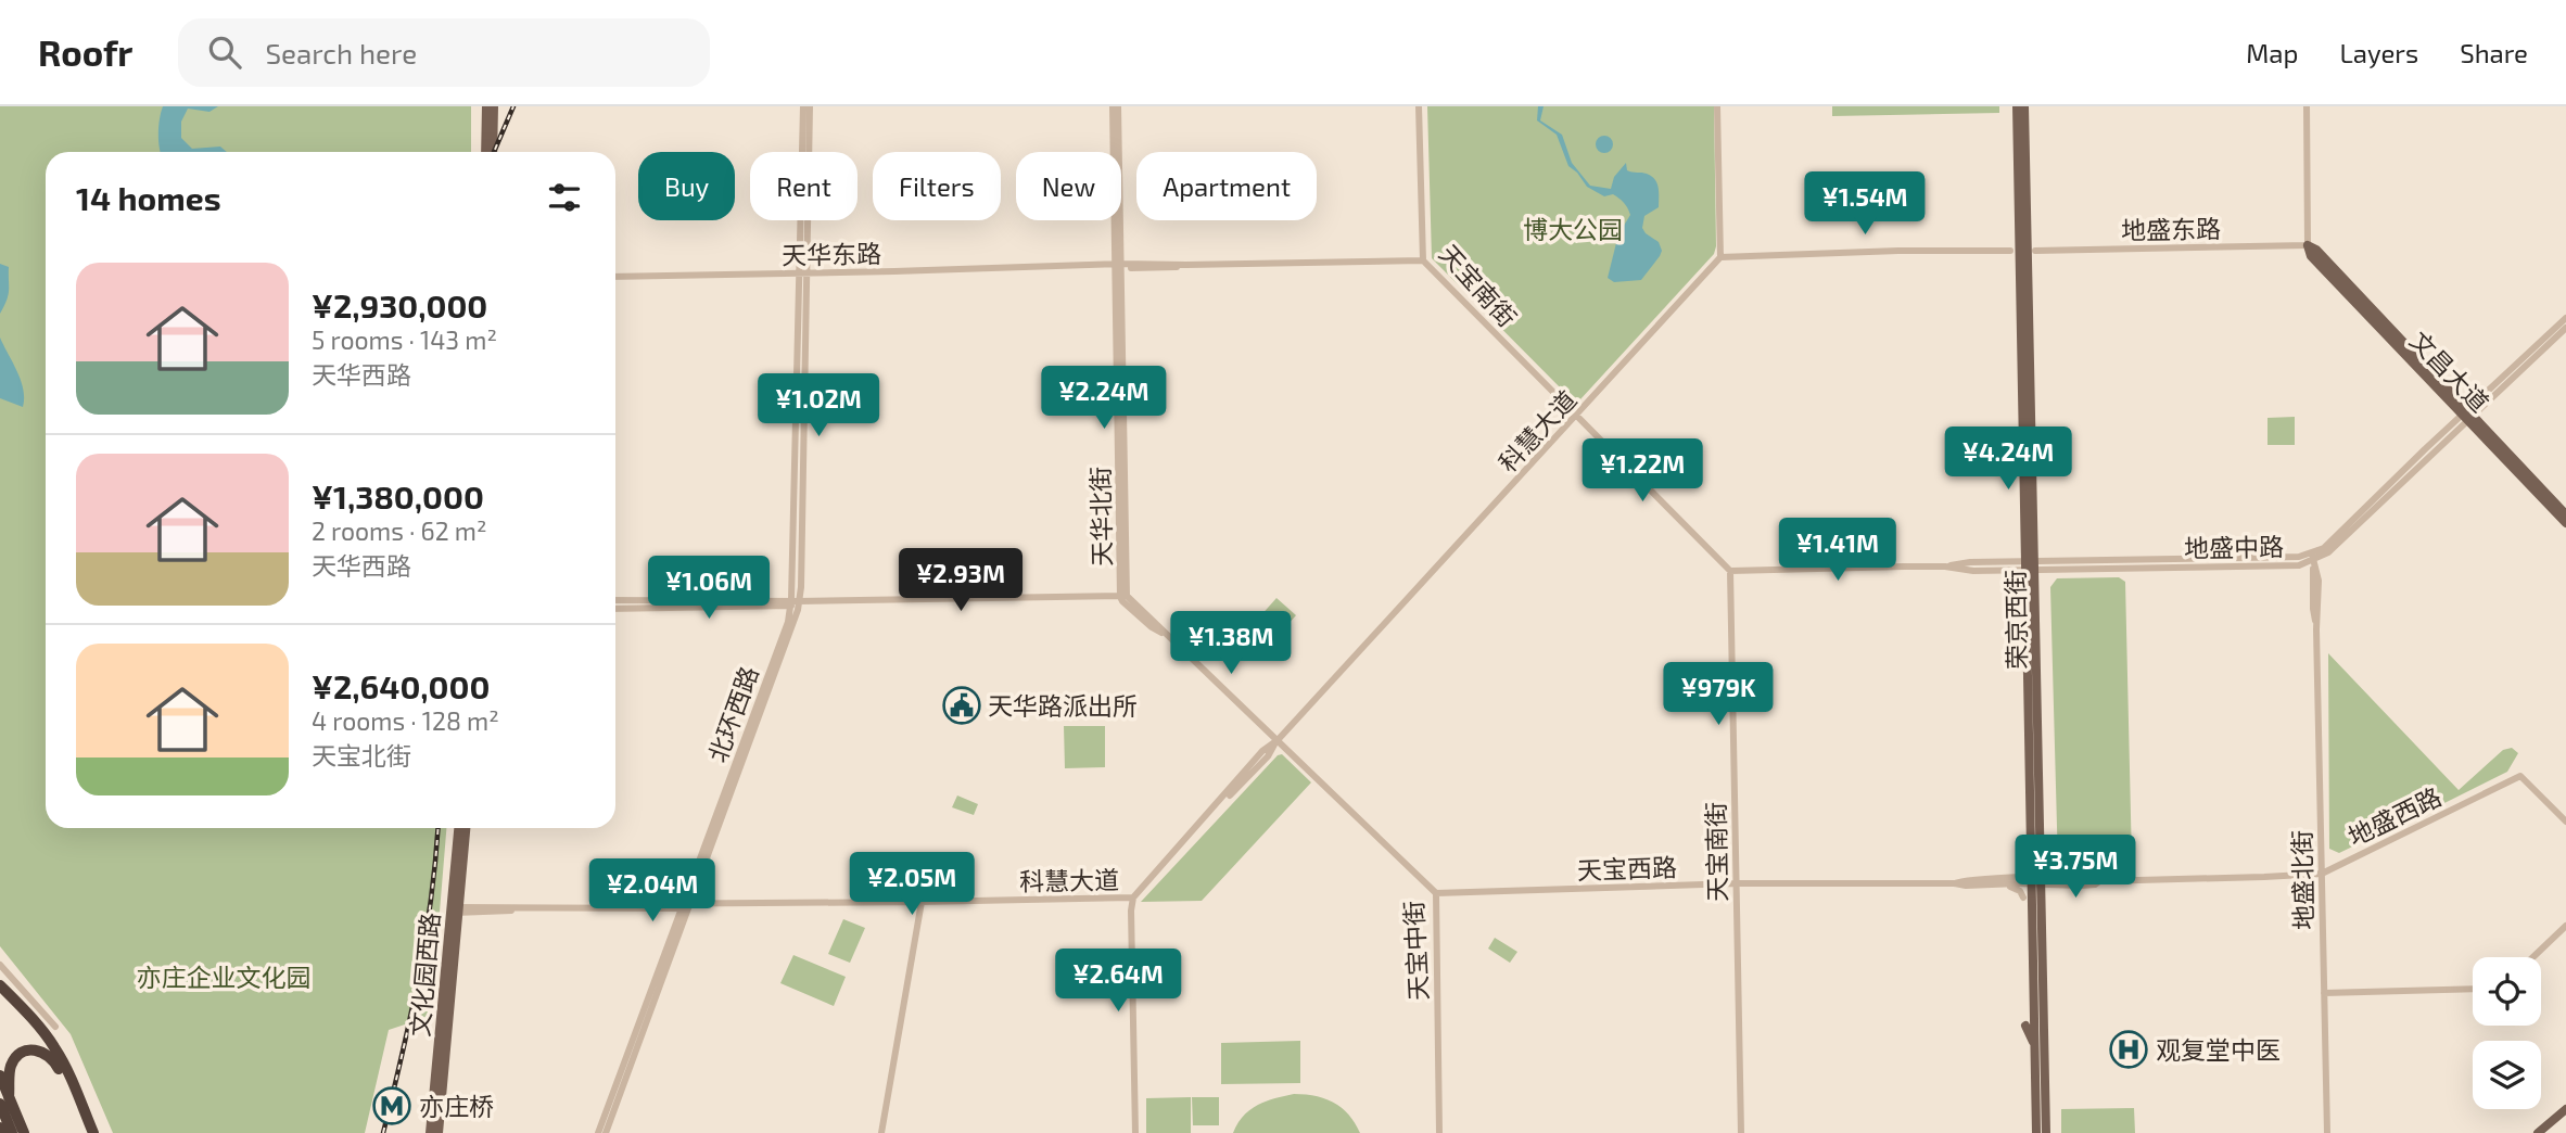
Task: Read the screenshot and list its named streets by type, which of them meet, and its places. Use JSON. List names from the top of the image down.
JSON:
{
  "streets": {
    "main road": ["文昌大道", "荣京西街", "文化园西路"],
    "street": [
      "地盛东路",
      "天华东路",
      "天宝南街",
      "科慧大道",
      "天华北街",
      "地盛中路",
      "北环西路",
      "地盛西路",
      "天宝西路",
      "地盛北街",
      "天宝中街"
    ]
  },
  "crossings": [
    ["地盛东路", "文昌大道"],
    ["天华东路", "天宝南街"],
    ["天华东路", "天华北街"],
    ["天华东路", "北环西路"],
    ["天宝南街", "科慧大道"],
    ["天宝南街", "地盛中路"],
    ["天宝南街", "天宝西路"],
    ["文昌大道", "地盛中路"],
    ["科慧大道", "北环西路"],
    ["科慧大道", "天宝中街"],
    ["科慧大道", "文化园西路"],
    ["天华北街", "天宝中街"],
    ["地盛中路", "荣京西街"],
    ["地盛中路", "地盛北街"],
    ["荣京西街", "地盛西路"],
    ["荣京西街", "天宝西路"],
    ["地盛西路", "天宝西路"],
    ["地盛西路", "地盛北街"],
    ["天宝西路", "天宝中街"]
  ],
  "parks": ["博大公园", "亦庄企业文化园"],
  "places": {
    "public building": ["天华路派出所"],
    "hospital": ["观复堂中医"],
    "metro station": ["亦庄桥"]
  },
  "page": {
    "header": "Roofr",
    "search": "Search here",
    "nav": ["Map", "Layers", "Share"],
    "chip": [
      "Buy",
      "Rent",
      "Filters",
      "New",
      "Apartment"
    ],
    "heading": "14 homes",
    "price": [
      "¥1.54M",
      "¥2.24M",
      "¥1.02M",
      "¥4.24M",
      "¥1.22M",
      "¥1.41M",
      "¥2.93M",
      "¥1.06M",
      "¥1.38M",
      "¥979K",
      "¥3.75M",
      "¥2.05M",
      "¥2.04M",
      "¥2.64M"
    ],
    "list": [
      {
        "name": "¥2,930,000",
        "note": "5 rooms · 143 m² · 天华西路"
      },
      {
        "name": "¥1,380,000",
        "note": "2 rooms · 62 m² · 天华西路"
      },
      {
        "name": "¥2,640,000",
        "note": "4 rooms · 128 m² · 天宝北街"
      }
    ]
  }
}
